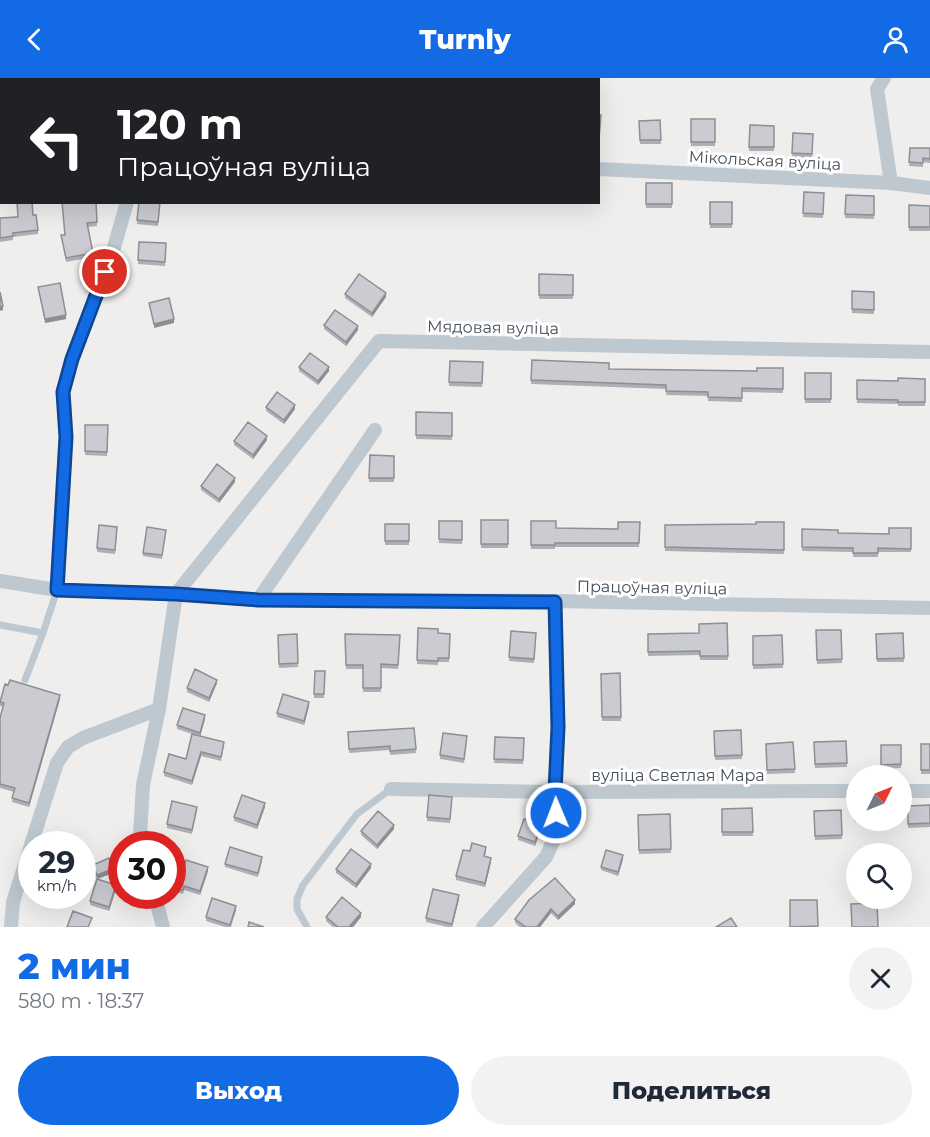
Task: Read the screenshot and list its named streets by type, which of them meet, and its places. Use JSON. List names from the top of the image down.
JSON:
{
  "streets": {
    "street": [
      "Мікольская вуліца",
      "Мядовая вуліца",
      "Працоўная вуліца",
      "вуліца Светлая Мара"
    ]
  },
  "crossings": [
    ["Мядовая вуліца", "Працоўная вуліца"]
  ],
  "north": "top right",
  "page": {
    "header": "Turnly",
    "turn": ["120 m", "Працоўная вуліца"],
    "speed": "29 km/h",
    "limit": "30",
    "heading": ["2 мин", "580 m · 18:37"],
    "buttons": ["Выход", "Поделиться"]
  }
}
